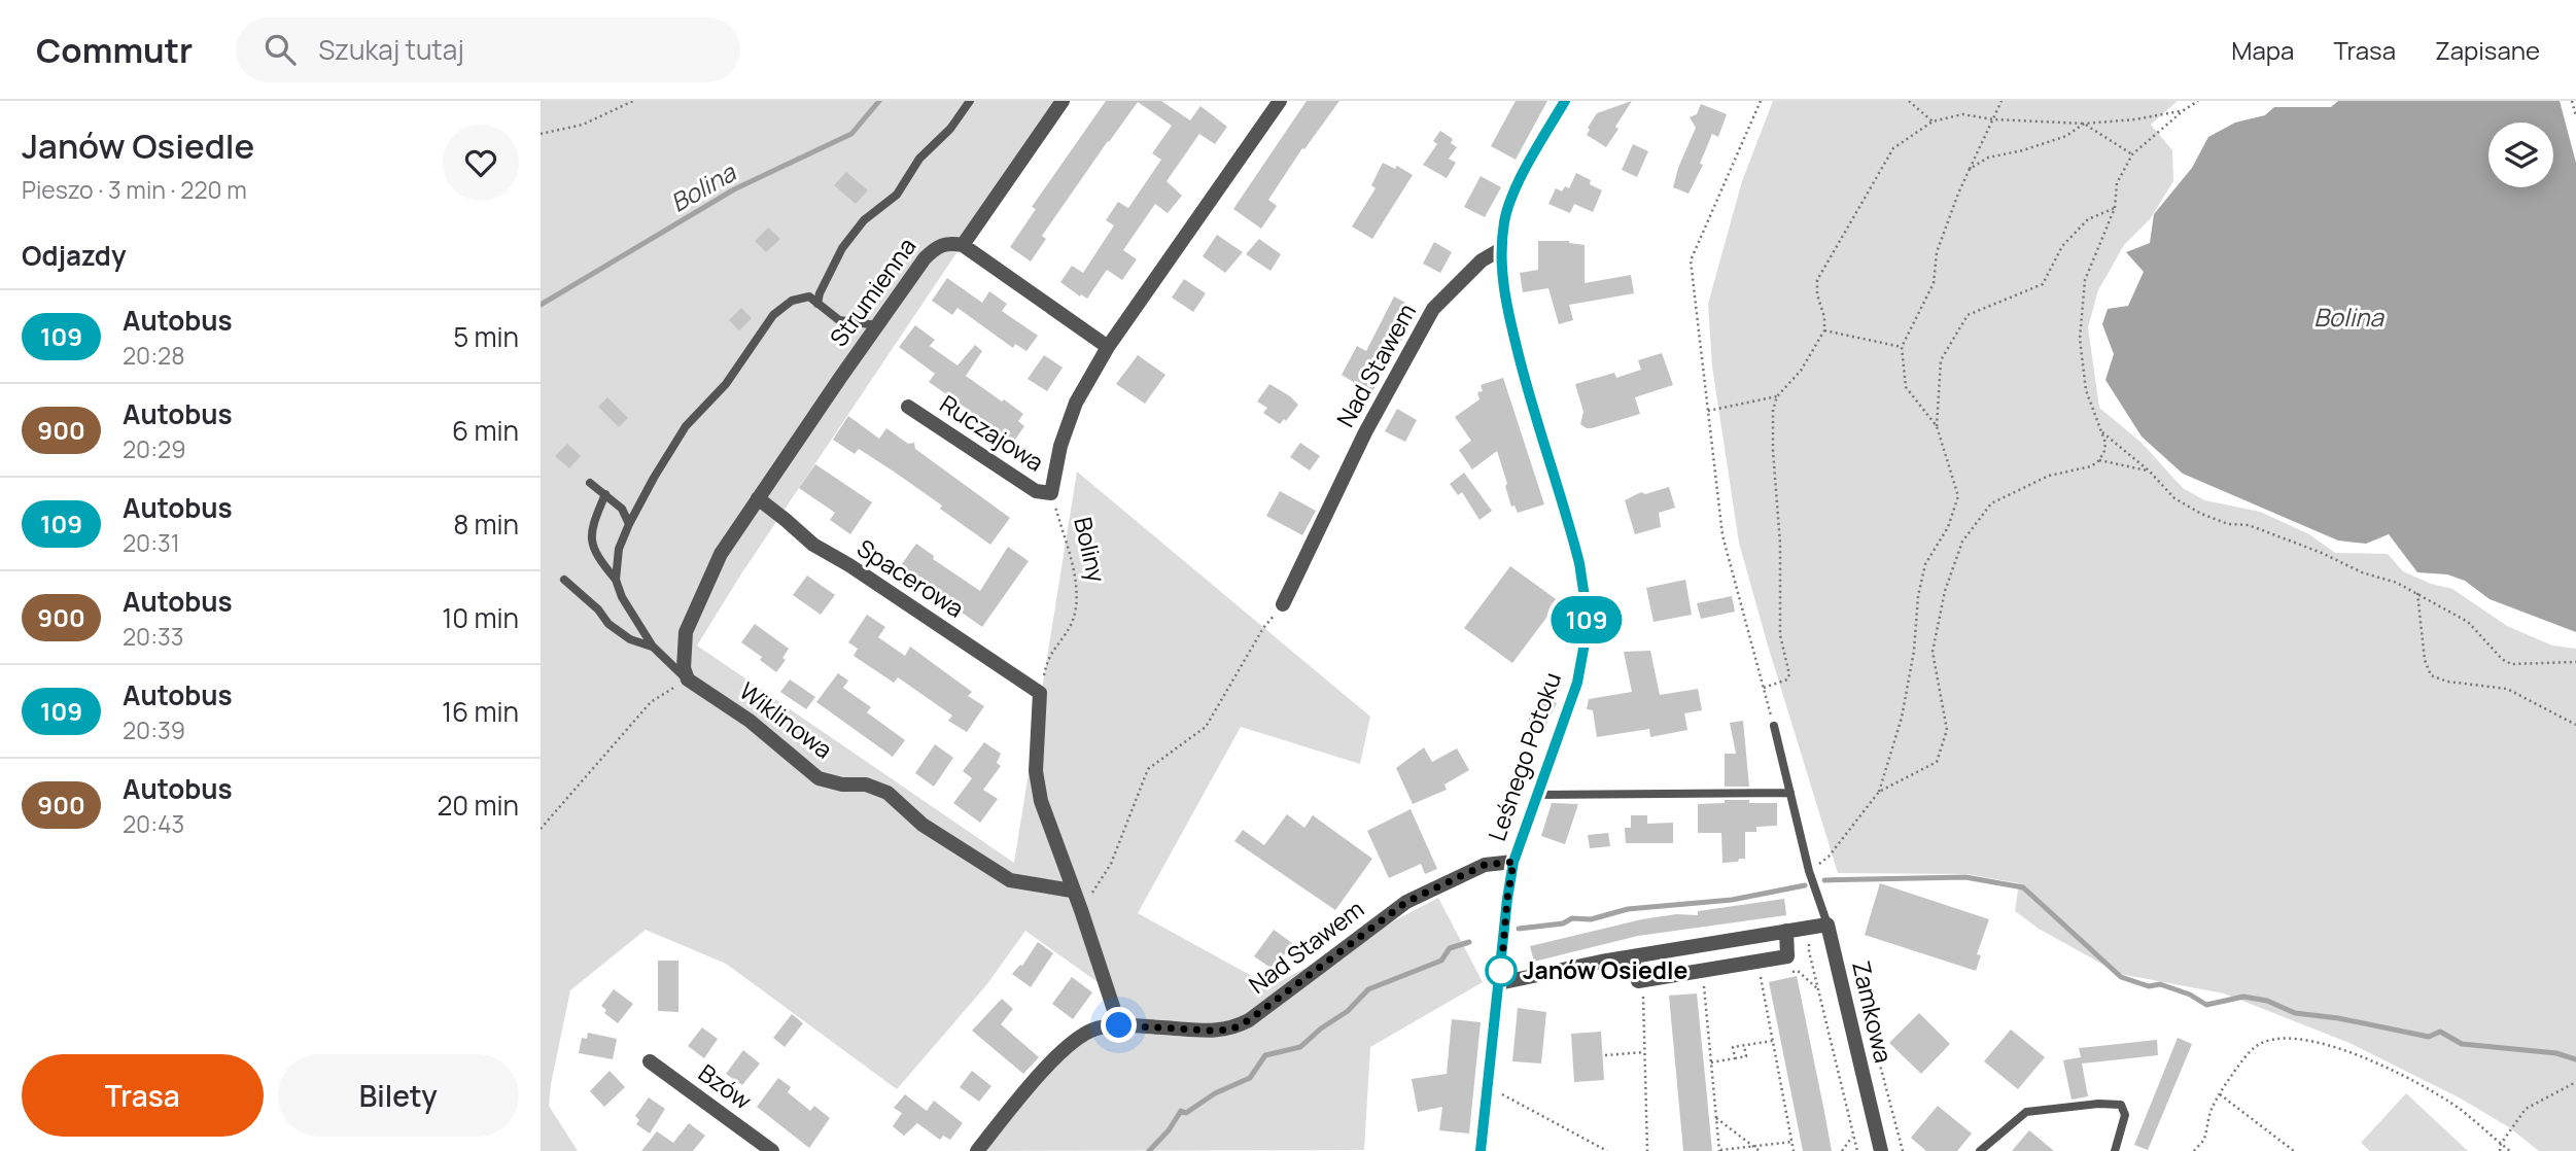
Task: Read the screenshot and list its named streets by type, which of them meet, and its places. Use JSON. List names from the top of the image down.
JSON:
{
  "streets": {
    "street": [
      "Strumienna",
      "Nad Stawem",
      "Ruczajowa",
      "Boliny",
      "Spacerowa",
      "Wiklinowa",
      "Leśnego Potoku",
      "Zamkowa",
      "Bzów"
    ]
  },
  "crossings": [
    ["Strumienna", "Spacerowa"],
    ["Nad Stawem", "Leśnego Potoku"],
    ["Ruczajowa", "Boliny"],
    ["Boliny", "Spacerowa"]
  ],
  "water": ["Bolina"],
  "places": ["Janów Osiedle"],
  "lines": ["bus line 109"],
  "page": {
    "header": "Commutr",
    "search": "Szukaj tutaj",
    "nav": ["Mapa", "Trasa", "Zapisane"],
    "heading": [
      ["Janów Osiedle", "Pieszo · 3 min · 220 m"],
      "Odjazdy"
    ],
    "on_map": "109",
    "list": [
      {
        "mark": "109",
        "name": "Autobus",
        "note": "20:28",
        "value": "5 min"
      },
      {
        "mark": "900",
        "name": "Autobus",
        "note": "20:29",
        "value": "6 min"
      },
      {
        "mark": "109",
        "name": "Autobus",
        "note": "20:31",
        "value": "8 min"
      },
      {
        "mark": "900",
        "name": "Autobus",
        "note": "20:33",
        "value": "10 min"
      },
      {
        "mark": "109",
        "name": "Autobus",
        "note": "20:39",
        "value": "16 min"
      },
      {
        "mark": "900",
        "name": "Autobus",
        "note": "20:43",
        "value": "20 min"
      }
    ],
    "buttons": ["Trasa", "Bilety"]
  }
}
